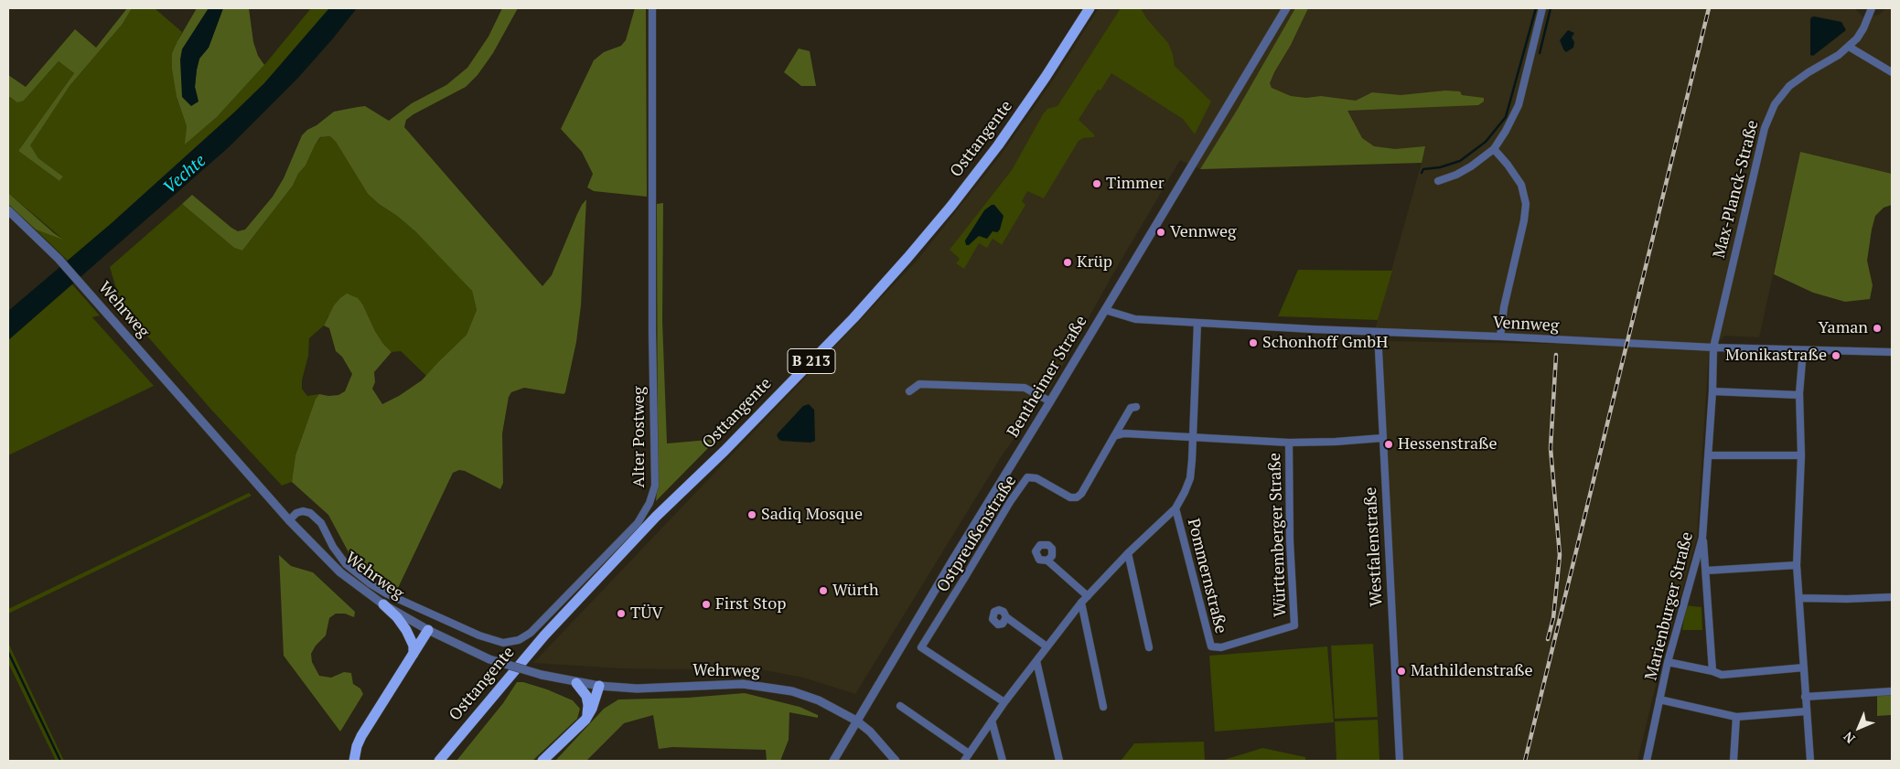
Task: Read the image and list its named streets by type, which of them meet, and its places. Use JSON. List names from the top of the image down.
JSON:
{
  "streets": {
    "main road": ["Osttangente", "B 213"],
    "street": [
      "Max-Planck-Straße",
      "Wehrweg",
      "Vennweg",
      "Bentheimer Straße",
      "Alter Postweg",
      "Ostpreußenstraße",
      "Württemberger Straße",
      "Westfalenstraße",
      "Pommernstraße",
      "Marienburger Straße"
    ]
  },
  "crossings": [
    ["Max-Planck-Straße", "Vennweg"],
    ["Max-Planck-Straße", "Marienburger Straße"],
    ["Wehrweg", "Bentheimer Straße"],
    ["Wehrweg", "Alter Postweg"],
    ["Vennweg", "Bentheimer Straße"],
    ["Vennweg", "Westfalenstraße"],
    ["Vennweg", "Marienburger Straße"],
    ["Württemberger Straße", "Pommernstraße"]
  ],
  "water": ["Vechte"],
  "places": [
    "Timmer",
    "Vennweg",
    "Krüp",
    "Yaman",
    "Schonhoff GmbH",
    "Monikastraße",
    "Hessenstraße",
    "Sadiq Mosque",
    "Würth",
    "First Stop",
    "TÜV",
    "Mathildenstraße"
  ],
  "north": "bottom left"
}
